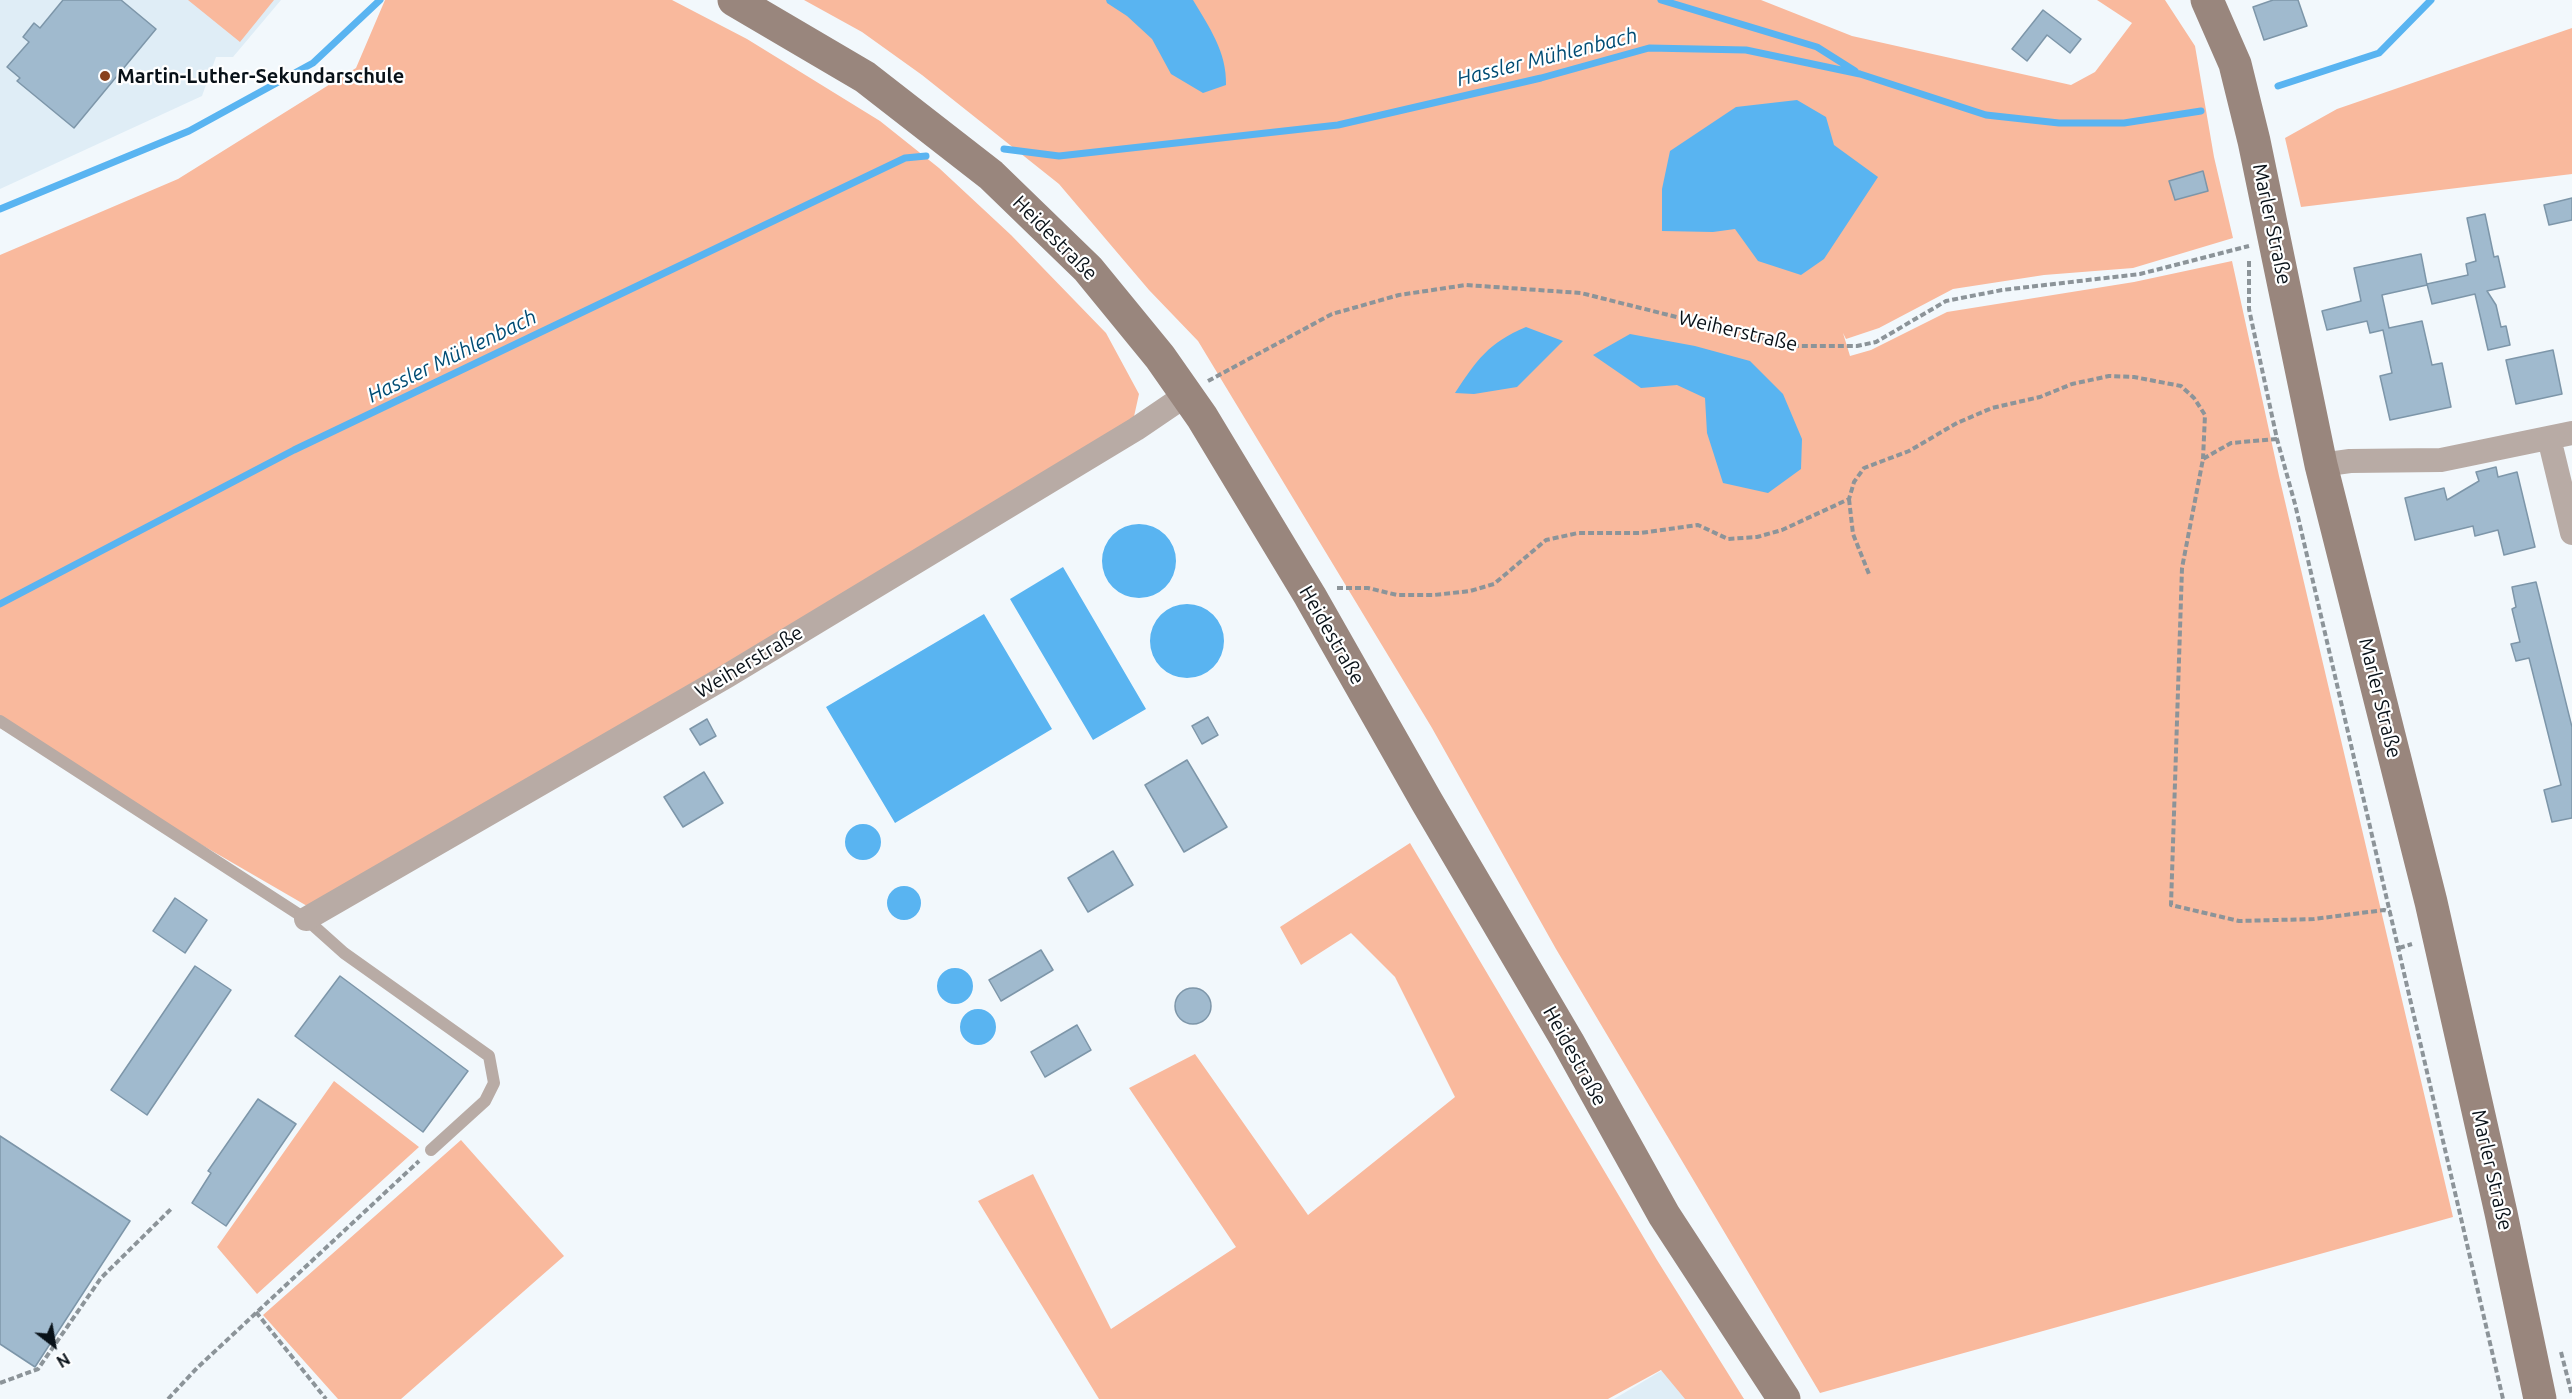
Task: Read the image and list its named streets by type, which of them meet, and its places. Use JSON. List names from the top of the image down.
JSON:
{
  "streets": {
    "main road": ["Marler Straße", "Heidestraße"],
    "street": ["Weiherstraße"]
  },
  "crossings": [
    ["Marler Straße", "Weiherstraße"],
    ["Heidestraße", "Weiherstraße"]
  ],
  "water": ["Hassler Mühlenbach"],
  "places": ["Martin-Luther-Sekundarschule"],
  "north": "bottom right"
}
